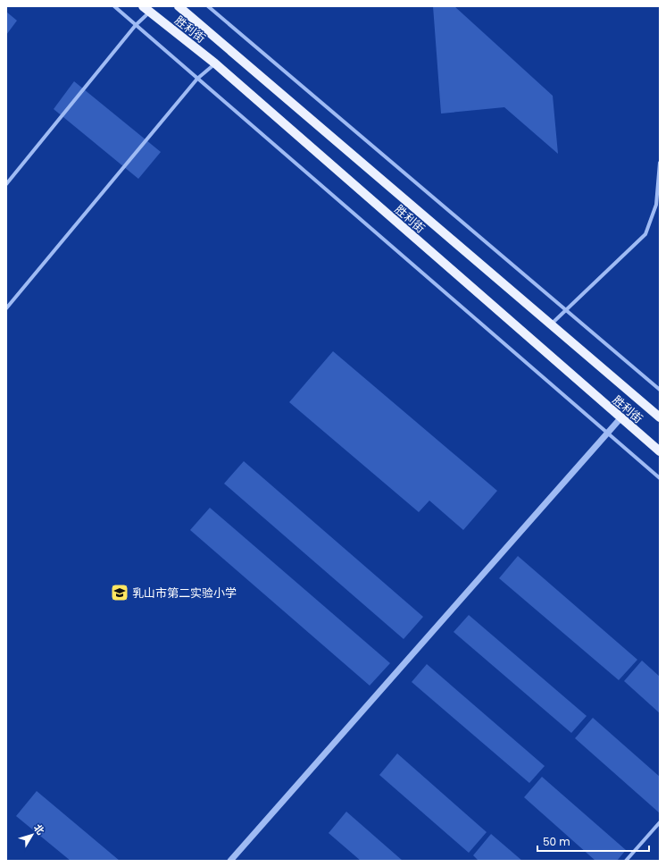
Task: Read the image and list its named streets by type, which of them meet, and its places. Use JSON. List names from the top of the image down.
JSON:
{
  "streets": {
    "main road": ["胜利街"]
  },
  "places": {
    "school or university": ["乳山市第二实验小学"]
  },
  "scale_bar": "50 m",
  "north": "top right"
}
